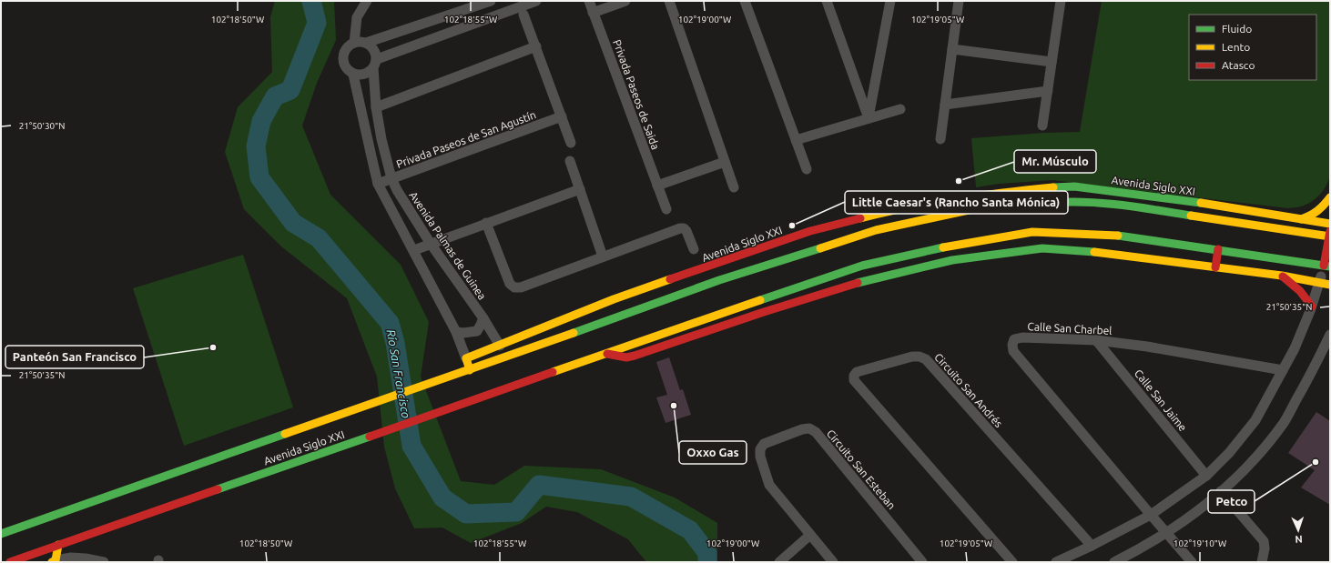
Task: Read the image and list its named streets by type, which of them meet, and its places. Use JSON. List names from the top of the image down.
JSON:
{
  "streets": {
    "main road": ["Avenida Siglo XXI"],
    "street": [
      "Privada Paseos de Saida",
      "Privada Paseos de San Agustín",
      "Avenida Palmas de Guinea",
      "Calle San Charbel",
      "Circuito San Andrés",
      "Calle San Jaime",
      "Circuito San Esteban"
    ]
  },
  "crossings": [
    ["Privada Paseos de San Agustín", "Avenida Palmas de Guinea"],
    ["Avenida Siglo XXI", "Avenida Palmas de Guinea"],
    ["Calle San Charbel", "Calle San Jaime"]
  ],
  "water": ["Río San Francisco"],
  "places": [
    "Mr. Músculo",
    "Little Caesar's (Rancho Santa Mónica)",
    "Panteón San Francisco",
    "Oxxo Gas",
    "Petco"
  ],
  "legend": ["Fluido", "Lento", "Atasco"],
  "north": "bottom",
  "coordinates": [
    "102°18'50\"W",
    "102°18'55\"W",
    "102°19'00\"W",
    "102°19'05\"W",
    "21°50'30\"N",
    "21°50'35\"N",
    "102°19'10\"W"
  ]
}
